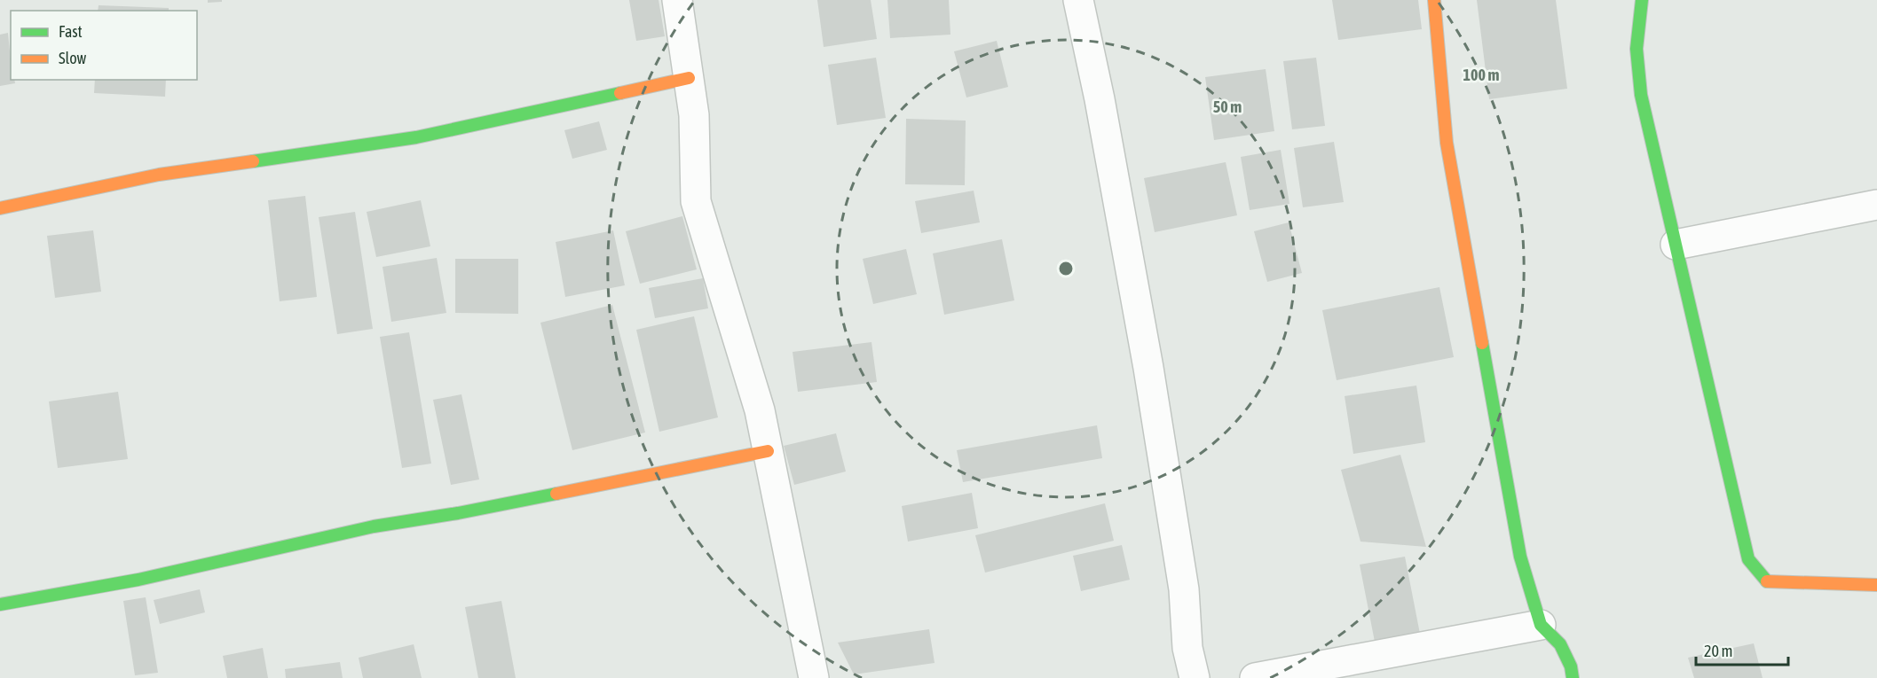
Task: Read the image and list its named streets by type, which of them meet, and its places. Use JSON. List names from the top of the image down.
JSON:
{
  "legend": ["Fast", "Slow"],
  "scale_bar": "20 m",
  "rings": ["100 m", "50 m"]
}
